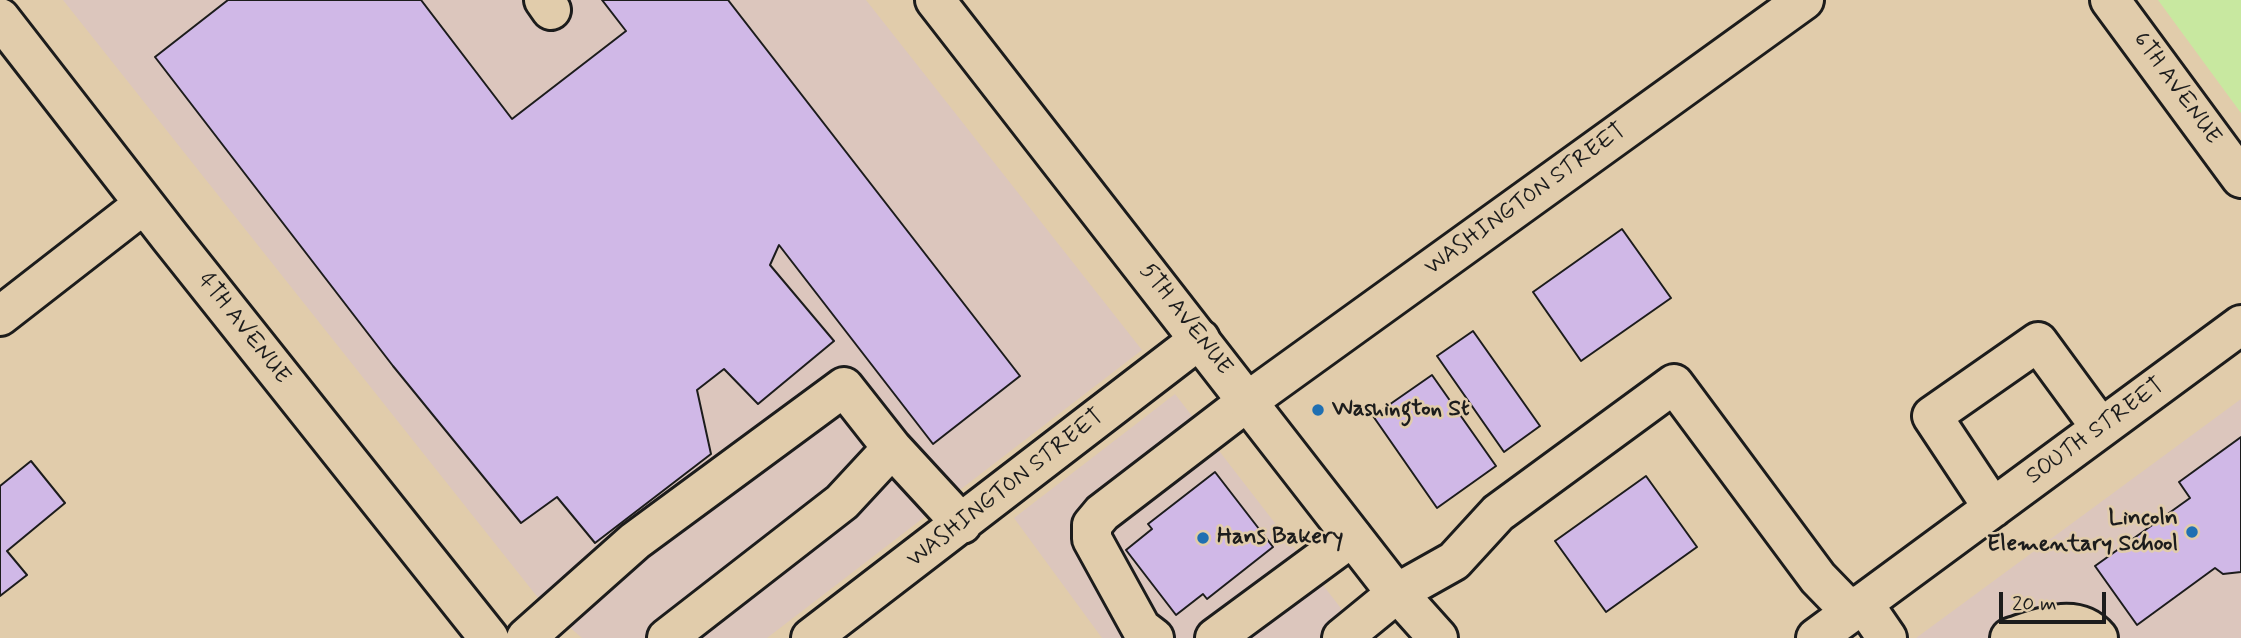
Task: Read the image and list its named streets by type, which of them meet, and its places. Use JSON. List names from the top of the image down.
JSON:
{
  "streets": {
    "street": [
      "6TH AVENUE",
      "WASHINGTON STREET",
      "5TH AVENUE",
      "4TH AVENUE",
      "SOUTH STREET"
    ]
  },
  "crossings": [
    ["WASHINGTON STREET", "5TH AVENUE"]
  ],
  "places": ["Washington St", "Lincoln Elementary School", "Hans Bakery"],
  "scale_bar": "20 m"
}
